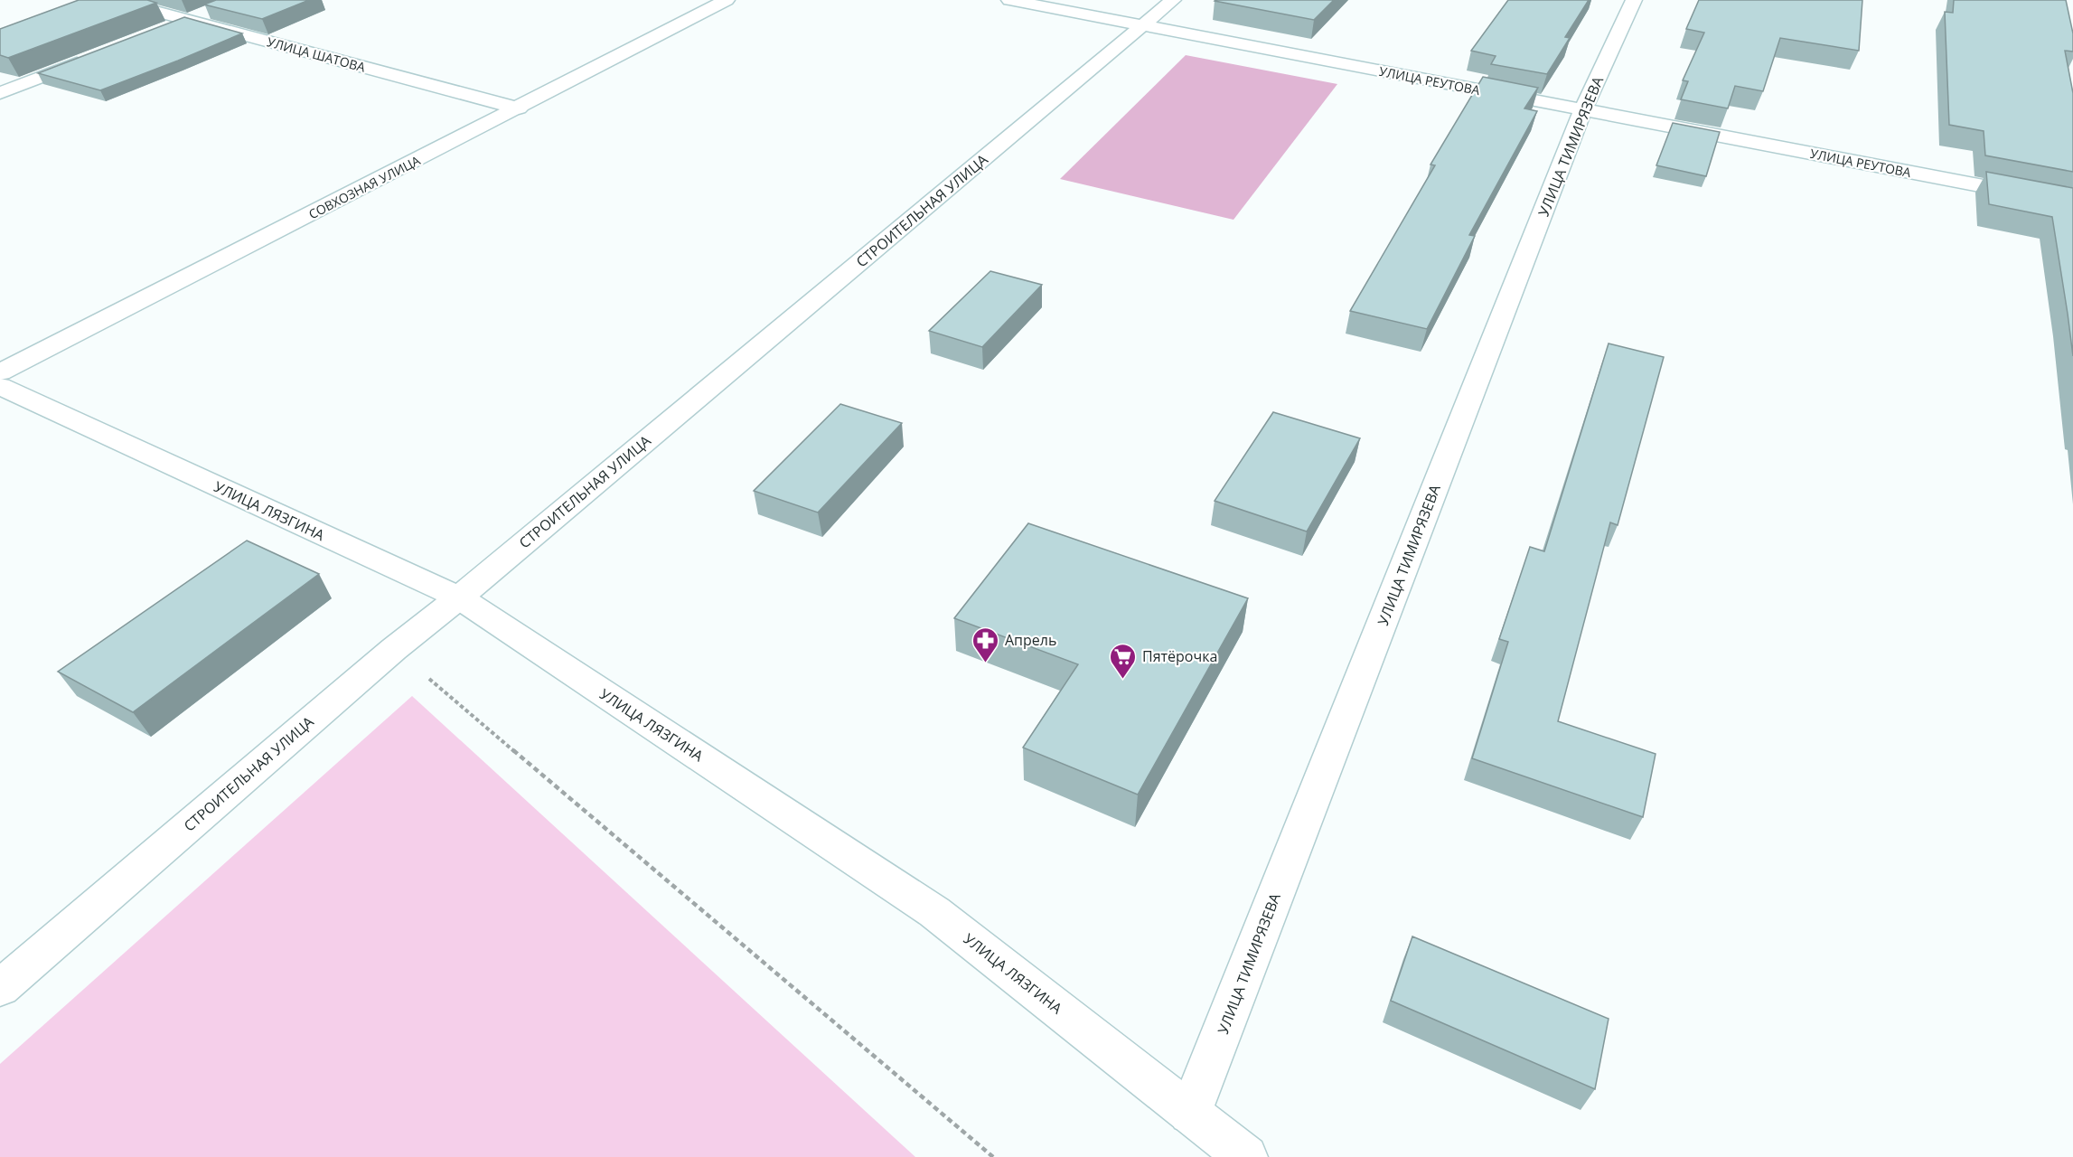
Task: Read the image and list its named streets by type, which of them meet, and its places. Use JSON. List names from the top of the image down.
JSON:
{
  "streets": {
    "street": [
      "УЛИЦА ШАТОВА",
      "УЛИЦА РЕУТОВА",
      "УЛИЦА ТИМИРЯЗЕВА",
      "СОВХОЗНАЯ УЛИЦА",
      "СТРОИТЕЛЬНАЯ УЛИЦА",
      "УЛИЦА ЛЯЗГИНА"
    ]
  },
  "crossings": [
    ["УЛИЦА ШАТОВА", "СОВХОЗНАЯ УЛИЦА"],
    ["УЛИЦА РЕУТОВА", "УЛИЦА ТИМИРЯЗЕВА"],
    ["УЛИЦА РЕУТОВА", "СТРОИТЕЛЬНАЯ УЛИЦА"],
    ["УЛИЦА ТИМИРЯЗЕВА", "УЛИЦА ЛЯЗГИНА"],
    ["СТРОИТЕЛЬНАЯ УЛИЦА", "УЛИЦА ЛЯЗГИНА"]
  ],
  "places": {
    "pharmacy": ["Апрель"],
    "supermarket": ["Пятёрочка"]
  }
}
